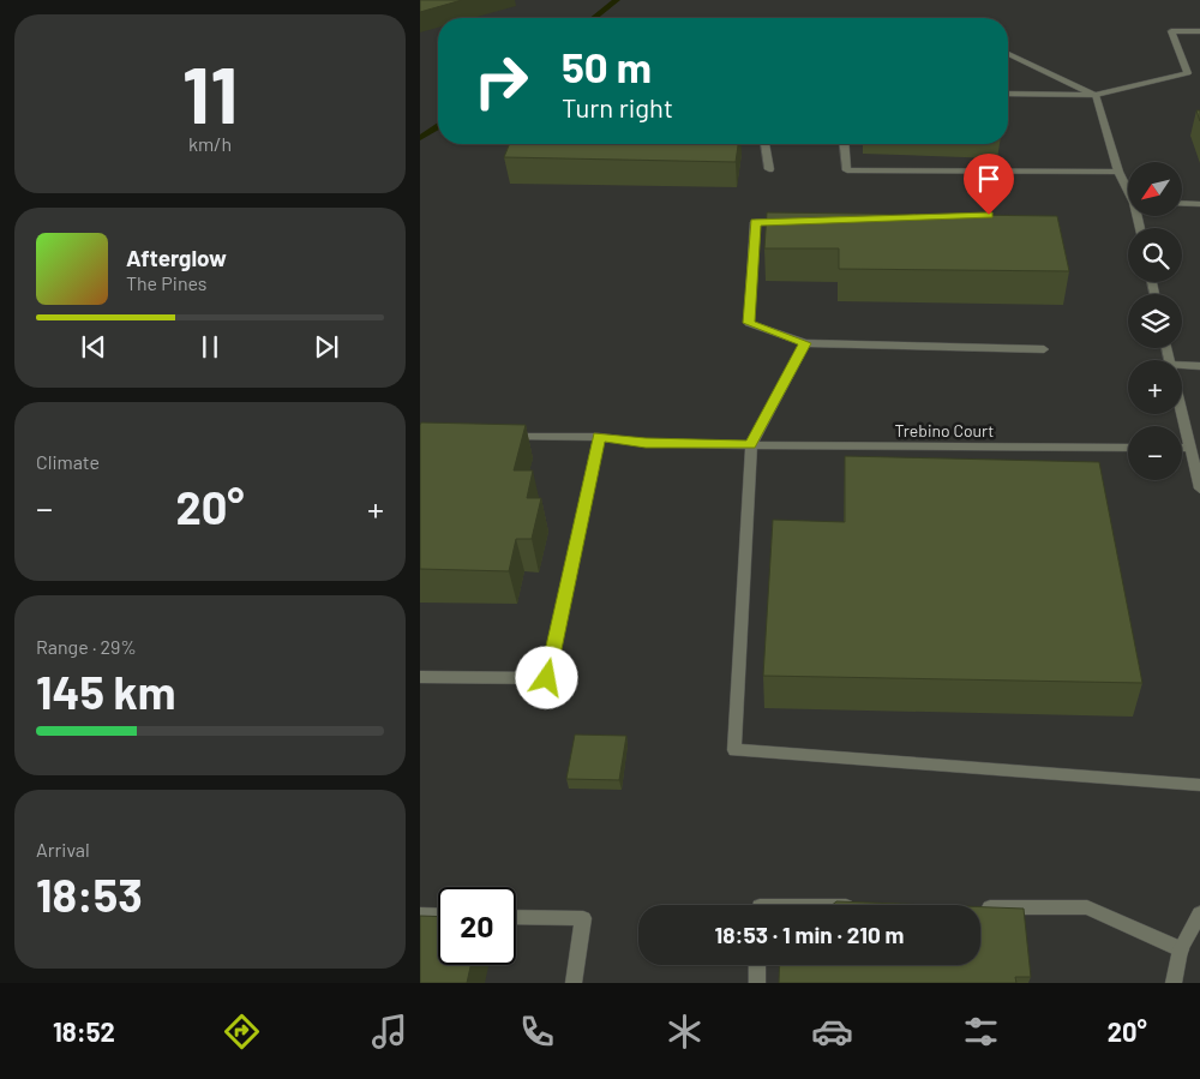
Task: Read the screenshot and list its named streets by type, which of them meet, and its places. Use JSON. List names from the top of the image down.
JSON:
{
  "streets": {
    "street": ["Trebino Court"]
  },
  "north": "bottom left",
  "page": {
    "tile": [
      ["11", "km/h"],
      "Climate",
      ["Range · 29%", "145 km"],
      ["Arrival", "18:53"]
    ],
    "turn": ["50 m", "Turn right"],
    "map_buttons": ["+", "−"],
    "song": ["Afterglow", "The Pines"],
    "heat": ["−", "20°", "+"],
    "limit": "20",
    "trip": "18:53 · 1 min · 210 m",
    "tabs": ["18:52", "20°"]
  }
}
